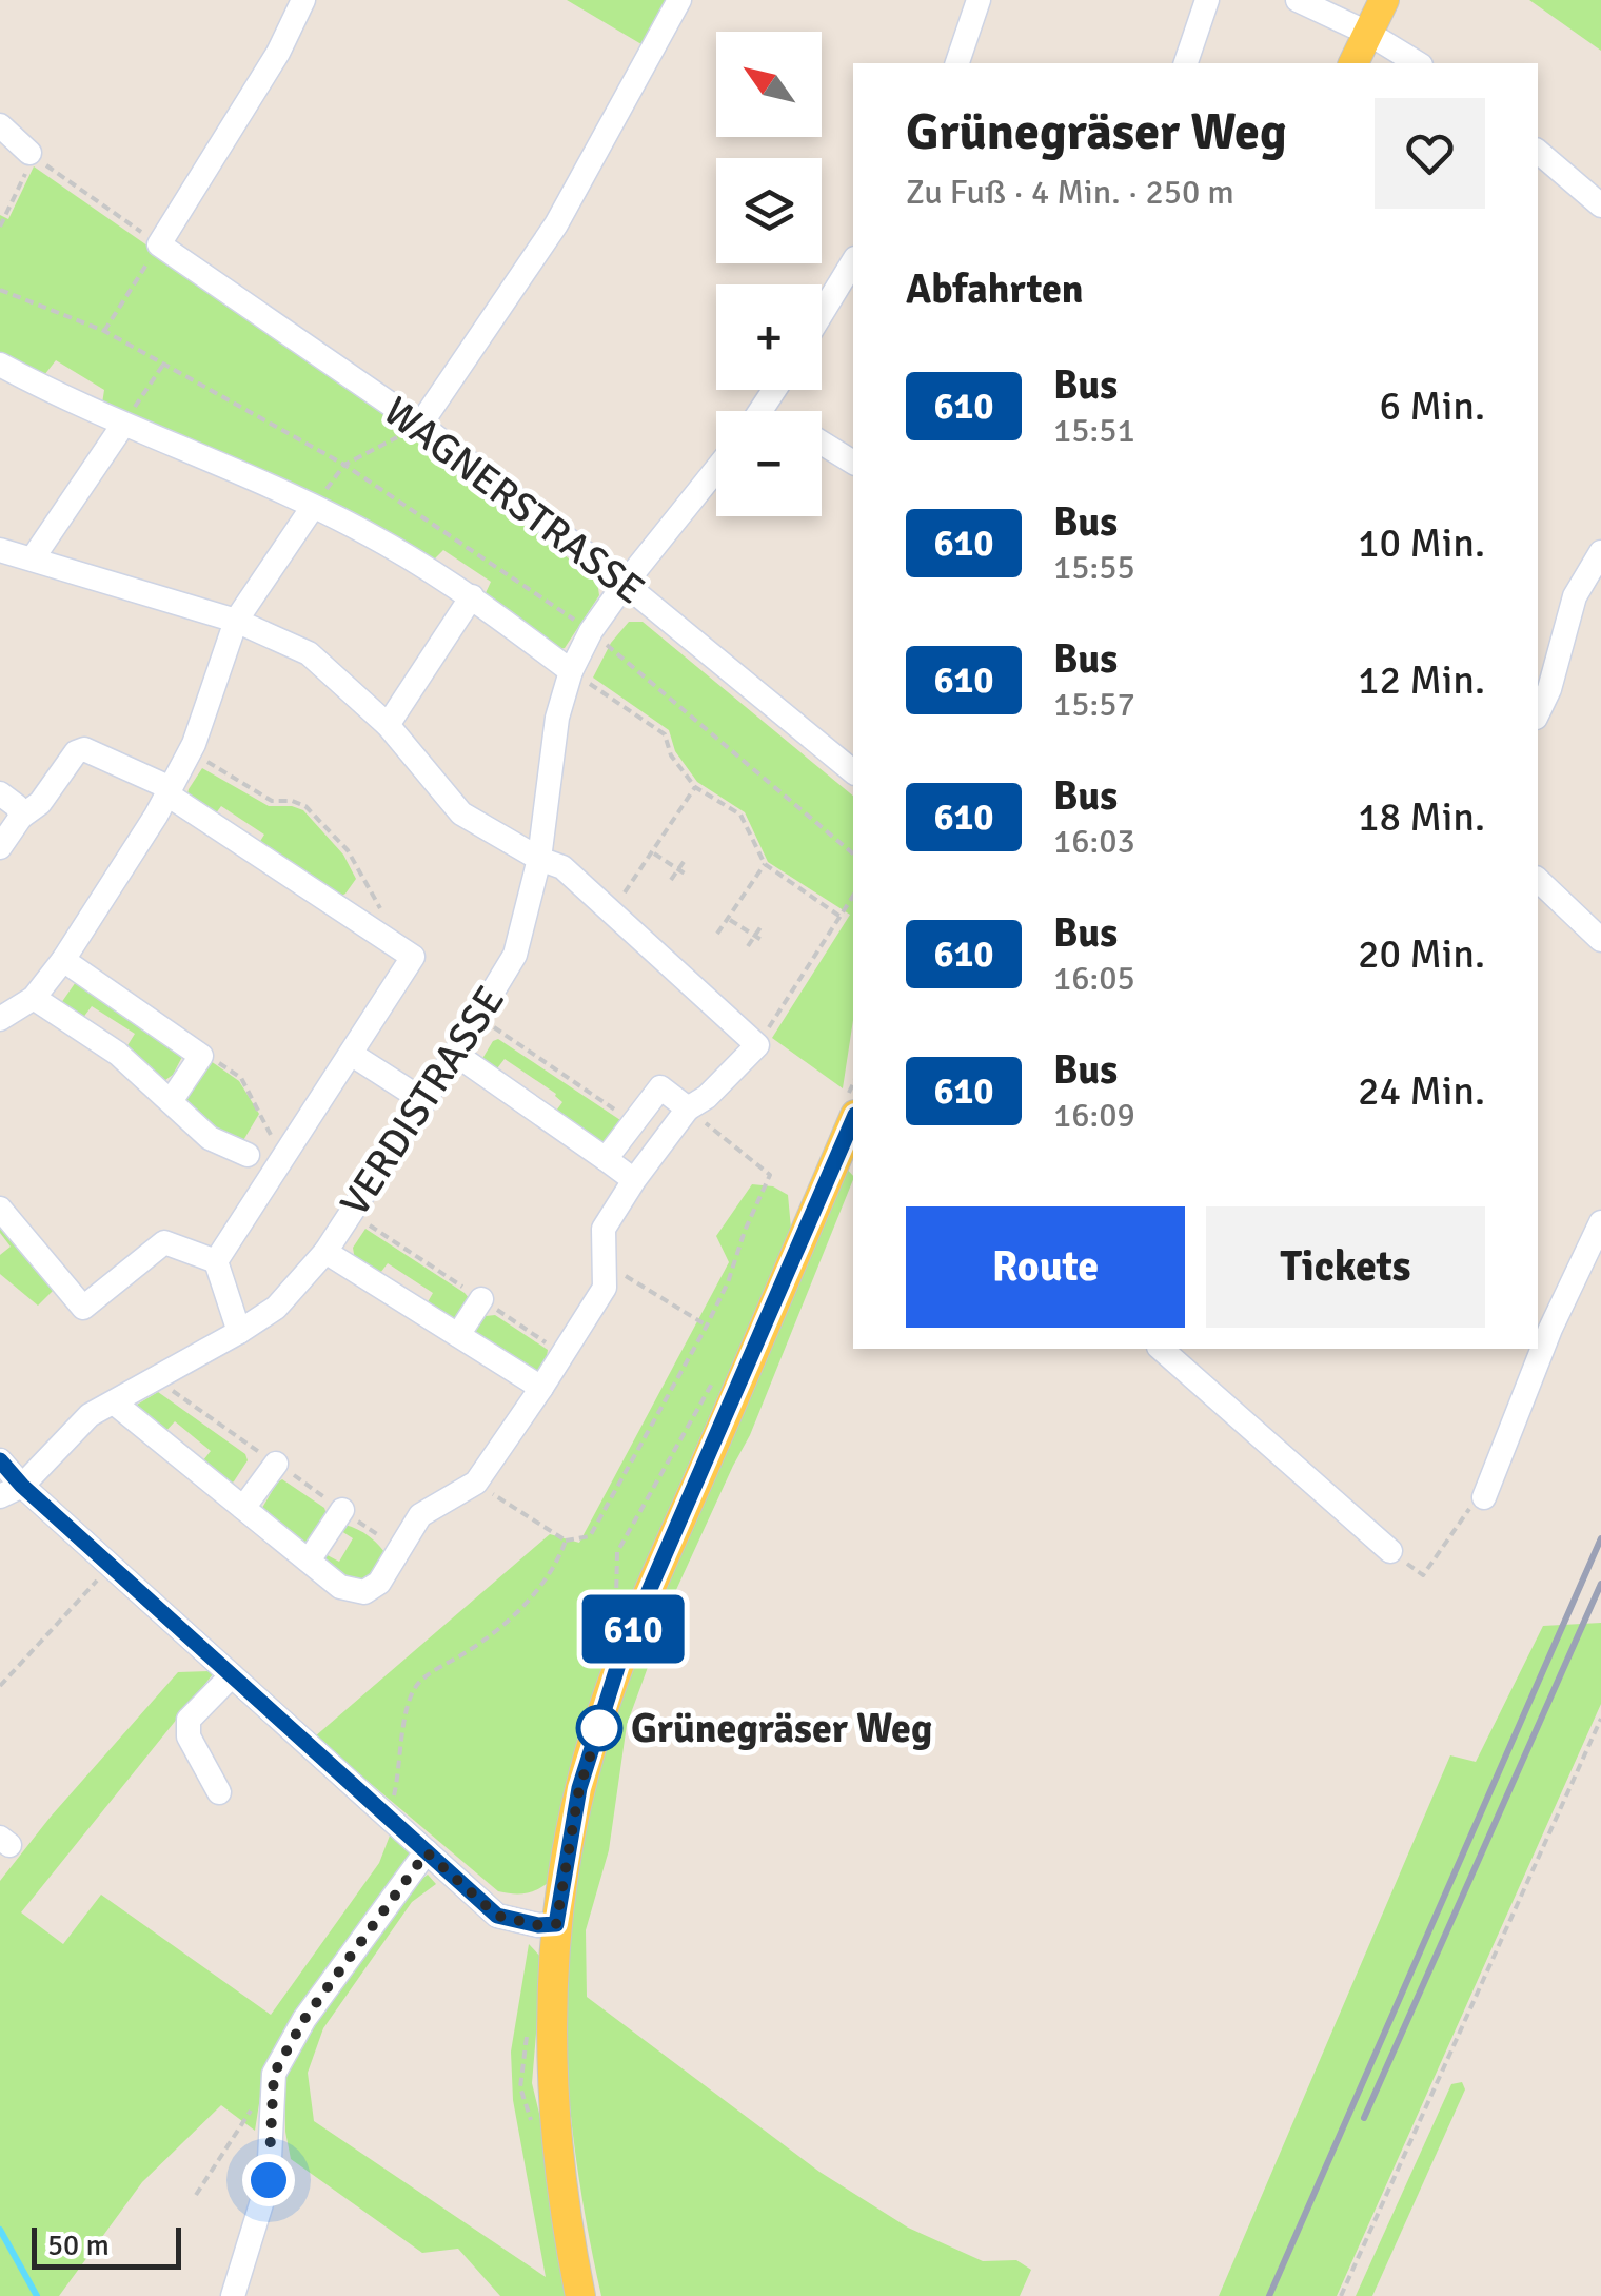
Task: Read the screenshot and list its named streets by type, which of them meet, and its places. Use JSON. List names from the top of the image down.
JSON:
{
  "streets": {
    "street": ["WAGNERSTRASSE", "VERDISTRASSE"]
  },
  "crossings": [
    ["WAGNERSTRASSE", "VERDISTRASSE"]
  ],
  "places": ["Grünegräser Weg"],
  "lines": ["bus line 610"],
  "scale_bar": "50 m",
  "north": "top left",
  "page": {
    "on_map": "610",
    "map_buttons": ["+", "−"],
    "heading": [
      ["Grünegräser Weg", "Zu Fuß · 4 Min. · 250 m"],
      "Abfahrten"
    ],
    "list": [
      {
        "mark": "610",
        "name": "Bus",
        "note": "15:51",
        "value": "6 Min."
      },
      {
        "mark": "610",
        "name": "Bus",
        "note": "15:55",
        "value": "10 Min."
      },
      {
        "mark": "610",
        "name": "Bus",
        "note": "15:57",
        "value": "12 Min."
      },
      {
        "mark": "610",
        "name": "Bus",
        "note": "16:03",
        "value": "18 Min."
      },
      {
        "mark": "610",
        "name": "Bus",
        "note": "16:05",
        "value": "20 Min."
      },
      {
        "mark": "610",
        "name": "Bus",
        "note": "16:09",
        "value": "24 Min."
      }
    ],
    "buttons": ["Route", "Tickets"],
    "scale": "50 m"
  }
}
